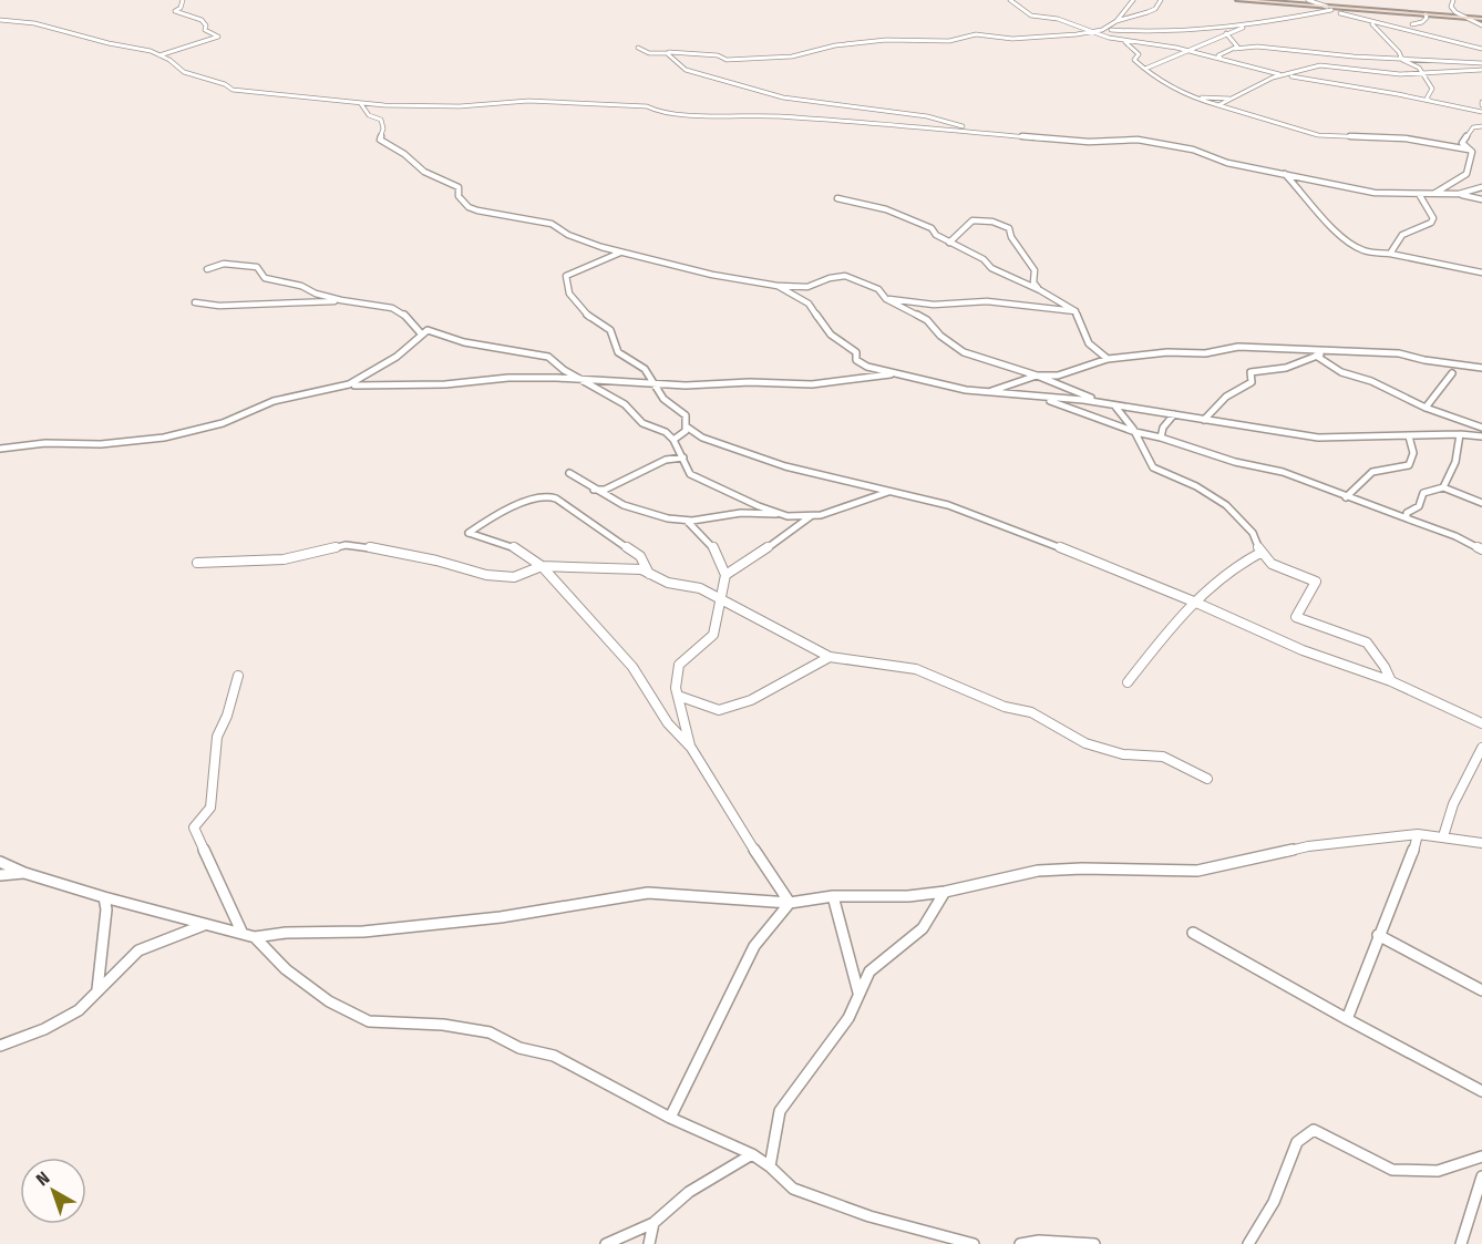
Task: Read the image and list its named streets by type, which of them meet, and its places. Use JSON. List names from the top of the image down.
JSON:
{
  "north": "top left"
}
